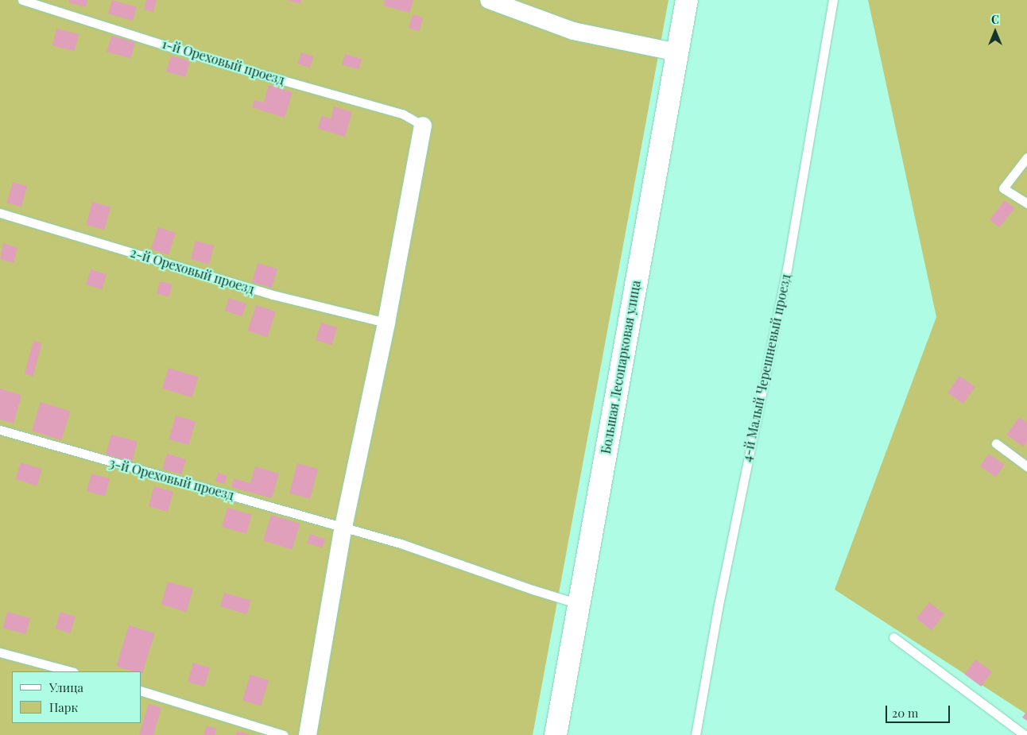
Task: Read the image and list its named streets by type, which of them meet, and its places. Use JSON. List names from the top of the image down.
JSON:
{
  "streets": {
    "main road": ["Большая Лесопарковая улица"],
    "lane": [
      "1-й Ореховый проезд",
      "2-й Ореховый проезд",
      "4-й Малый Черешневый проезд",
      "3-й Ореховый проезд"
    ]
  },
  "crossings": [
    ["Большая Лесопарковая улица", "3-й Ореховый проезд"]
  ],
  "legend": ["Улица", "Парк"],
  "scale_bar": "20 m",
  "north": "top"
}
